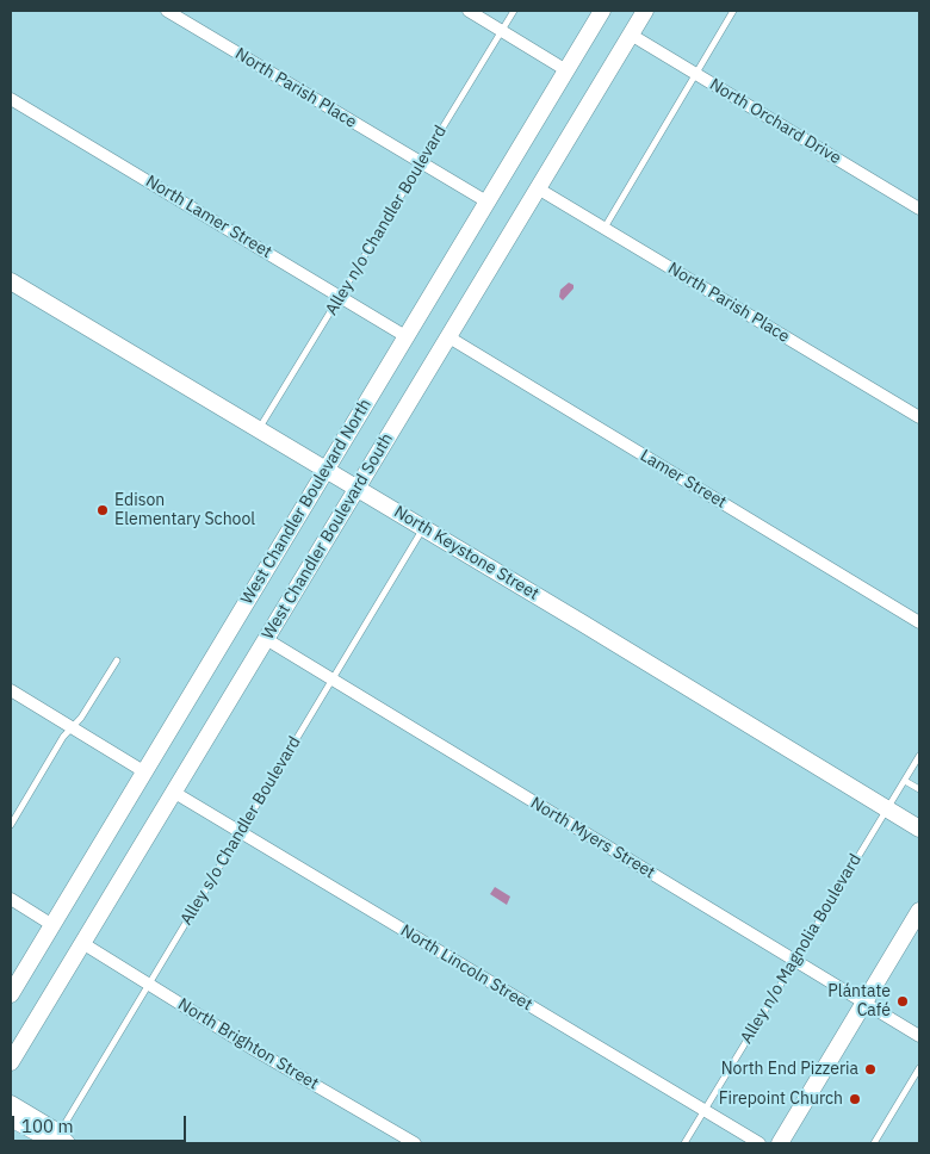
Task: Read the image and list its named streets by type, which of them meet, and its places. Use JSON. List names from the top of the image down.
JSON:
{
  "streets": {
    "main road": ["West Chandler Boulevard North", "West Chandler Boulevard South", "North Keystone Street"],
    "street": [
      "North Parish Place",
      "North Orchard Drive",
      "North Lamer Street",
      "Lamer Street",
      "North Myers Street",
      "North Lincoln Street",
      "North Brighton Street"
    ],
    "lane": ["Alley n/o Chandler Boulevard", "Alley s/o Chandler Boulevard", "Alley n/o Magnolia Boulevard"]
  },
  "crossings": [
    ["North Parish Place", "Alley n/o Chandler Boulevard"],
    ["North Parish Place", "West Chandler Boulevard North"],
    ["North Parish Place", "West Chandler Boulevard South"],
    ["North Orchard Drive", "West Chandler Boulevard South"],
    ["North Lamer Street", "Alley n/o Chandler Boulevard"],
    ["North Lamer Street", "West Chandler Boulevard North"],
    ["Alley n/o Chandler Boulevard", "North Keystone Street"],
    ["Lamer Street", "West Chandler Boulevard South"],
    ["West Chandler Boulevard North", "North Keystone Street"],
    ["West Chandler Boulevard South", "North Keystone Street"],
    ["West Chandler Boulevard South", "North Myers Street"],
    ["West Chandler Boulevard South", "North Lincoln Street"],
    ["West Chandler Boulevard South", "North Brighton Street"],
    ["North Keystone Street", "Alley s/o Chandler Boulevard"],
    ["North Keystone Street", "Alley n/o Magnolia Boulevard"],
    ["Alley s/o Chandler Boulevard", "North Myers Street"],
    ["Alley s/o Chandler Boulevard", "North Lincoln Street"],
    ["Alley s/o Chandler Boulevard", "North Brighton Street"],
    ["North Myers Street", "Alley n/o Magnolia Boulevard"],
    ["Alley n/o Magnolia Boulevard", "North Lincoln Street"]
  ],
  "places": [
    "Edison Elementary School",
    "Plántate Café",
    "North End Pizzeria",
    "Firepoint Church"
  ],
  "scale_bar": "100 m"
}
